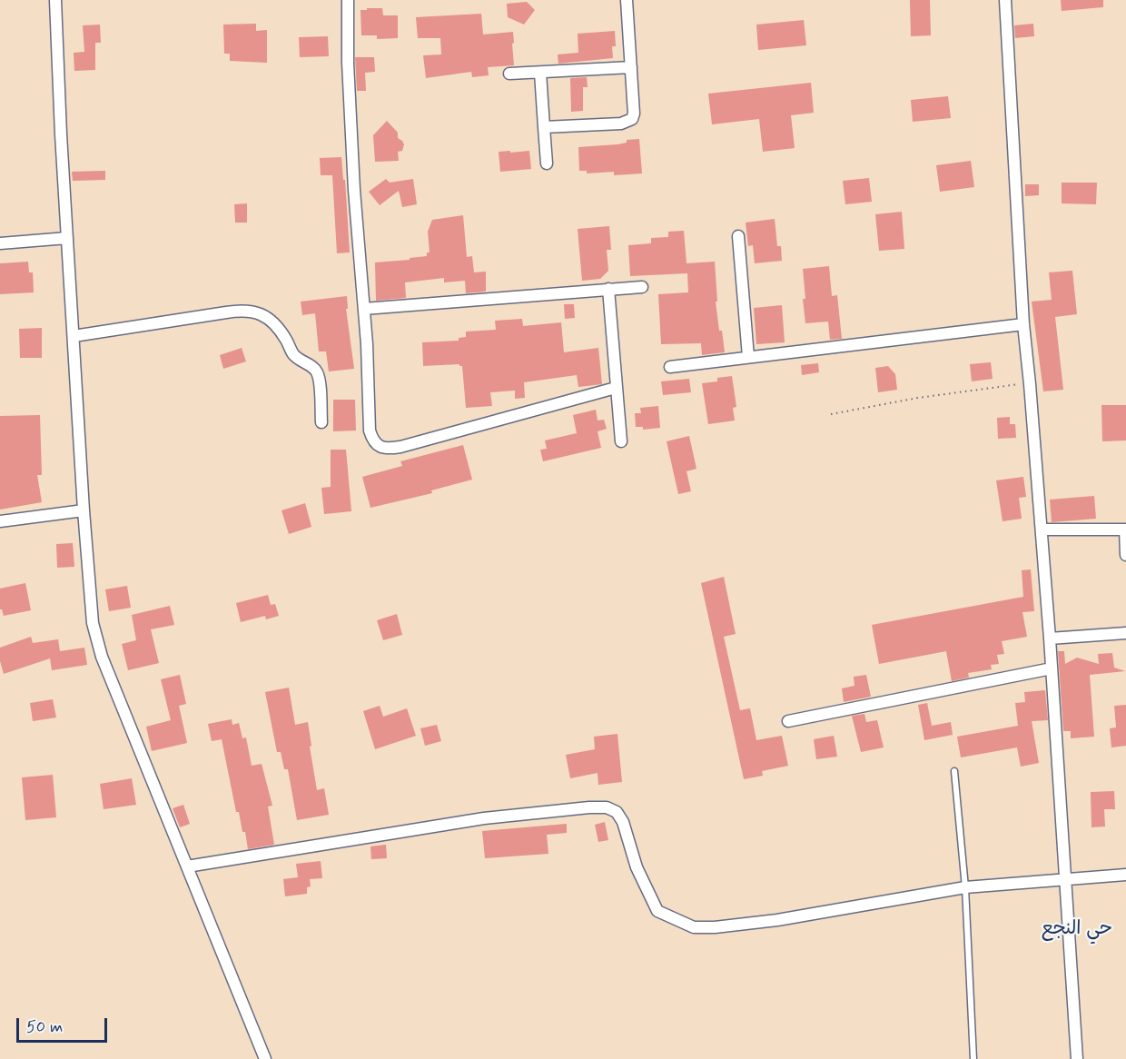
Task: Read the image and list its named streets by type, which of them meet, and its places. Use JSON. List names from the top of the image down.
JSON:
{
  "districts": ["حي النجع"],
  "scale_bar": "50 m"
}
